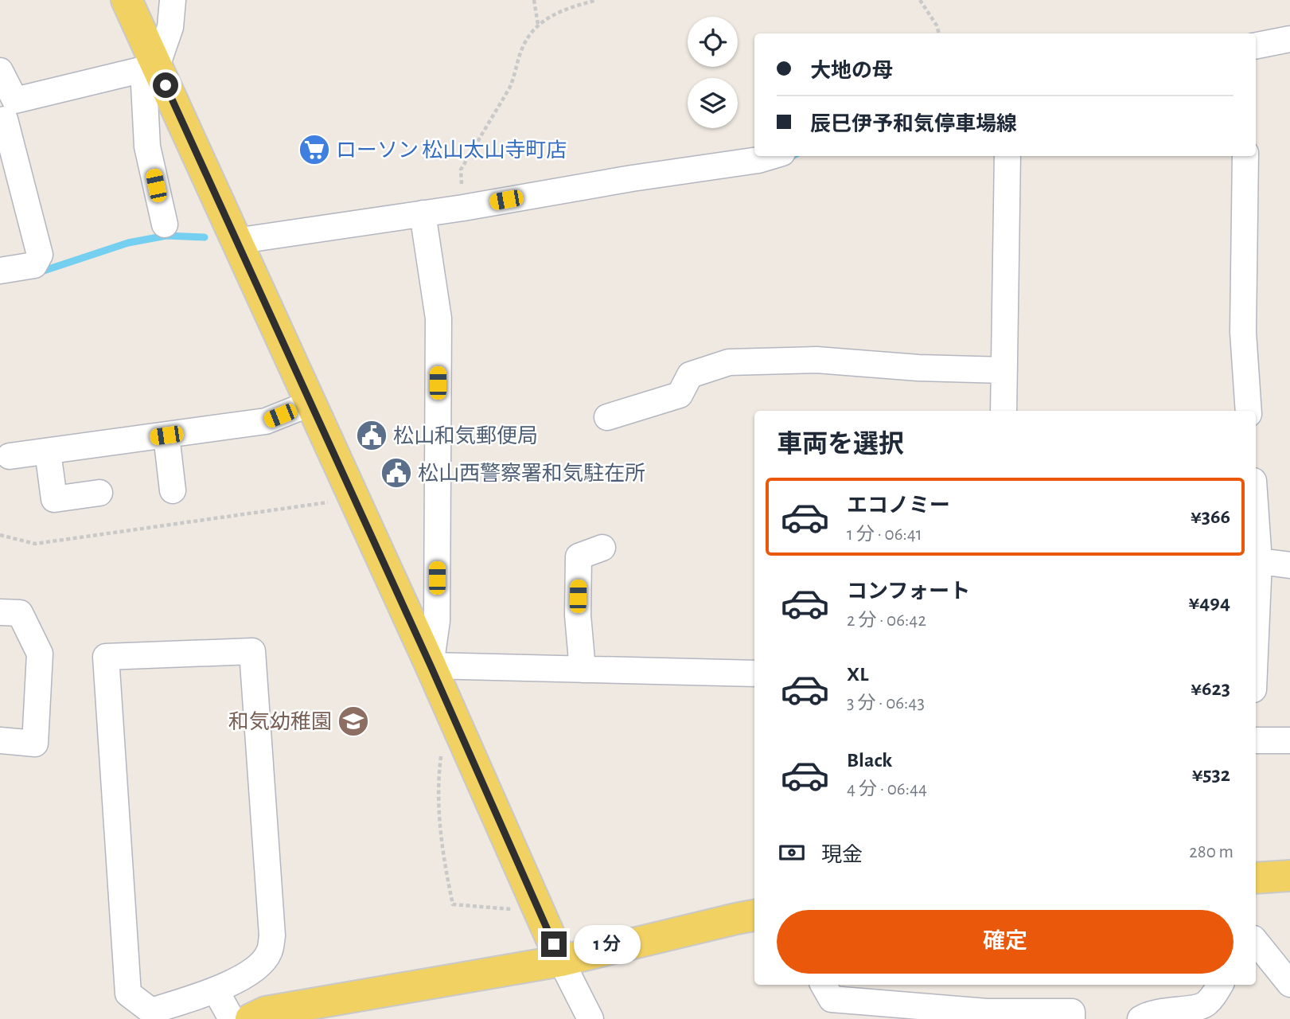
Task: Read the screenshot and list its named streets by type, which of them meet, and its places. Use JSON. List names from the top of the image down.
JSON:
{
  "places": {
    "supermarket": ["ローソン 松山太山寺町店"],
    "public building": ["松山和気郵便局", "松山西警察署和気駐在所"],
    "school or university": ["和気幼稚園"]
  },
  "page": {
    "banner": ["大地の母", "辰巳伊予和気停車場線"],
    "heading": "車両を選択",
    "list": [
      {
        "name": "エコノミー",
        "note": "1 分 · 06:41",
        "value": "¥366"
      },
      {
        "name": "コンフォート",
        "note": "2 分 · 06:42",
        "value": "¥494"
      },
      {
        "name": "XL",
        "note": "3 分 · 06:43",
        "value": "¥623"
      },
      {
        "name": "Black",
        "note": "4 分 · 06:44",
        "value": "¥532"
      }
    ],
    "pay": ["現金", "280 m"],
    "buttons": "確定",
    "bubble": "1 分"
  }
}
